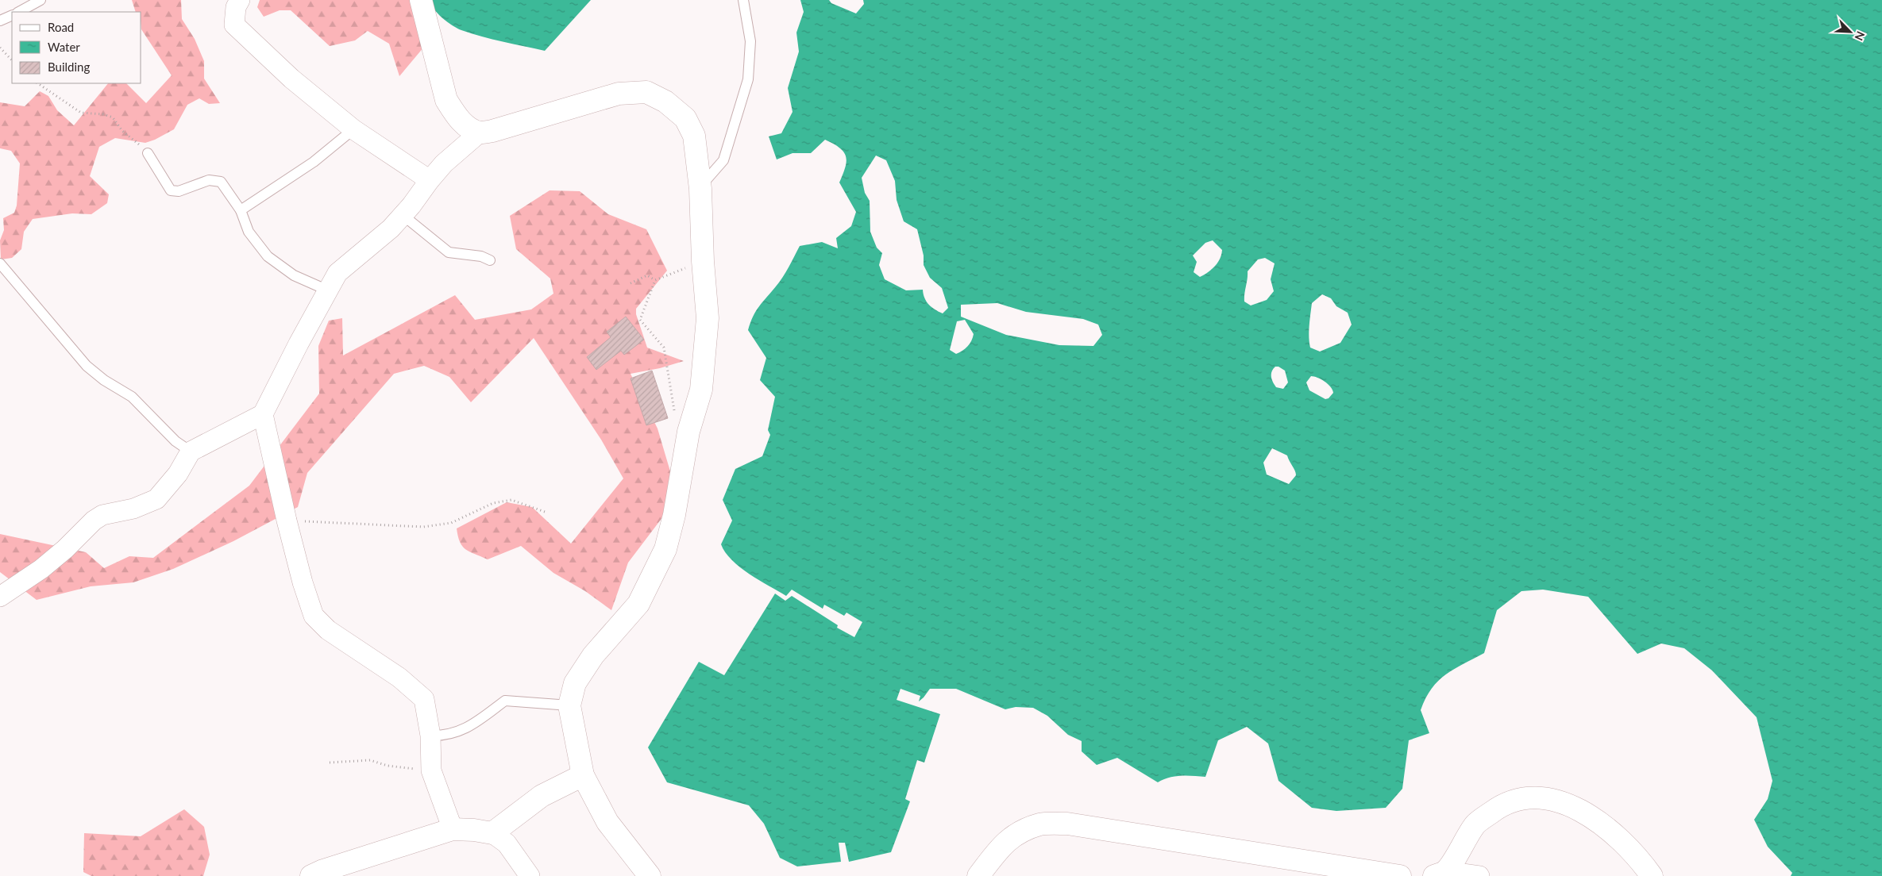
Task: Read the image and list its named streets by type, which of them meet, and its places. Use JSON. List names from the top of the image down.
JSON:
{
  "legend": ["Road", "Water", "Building"],
  "north": "bottom right"
}
